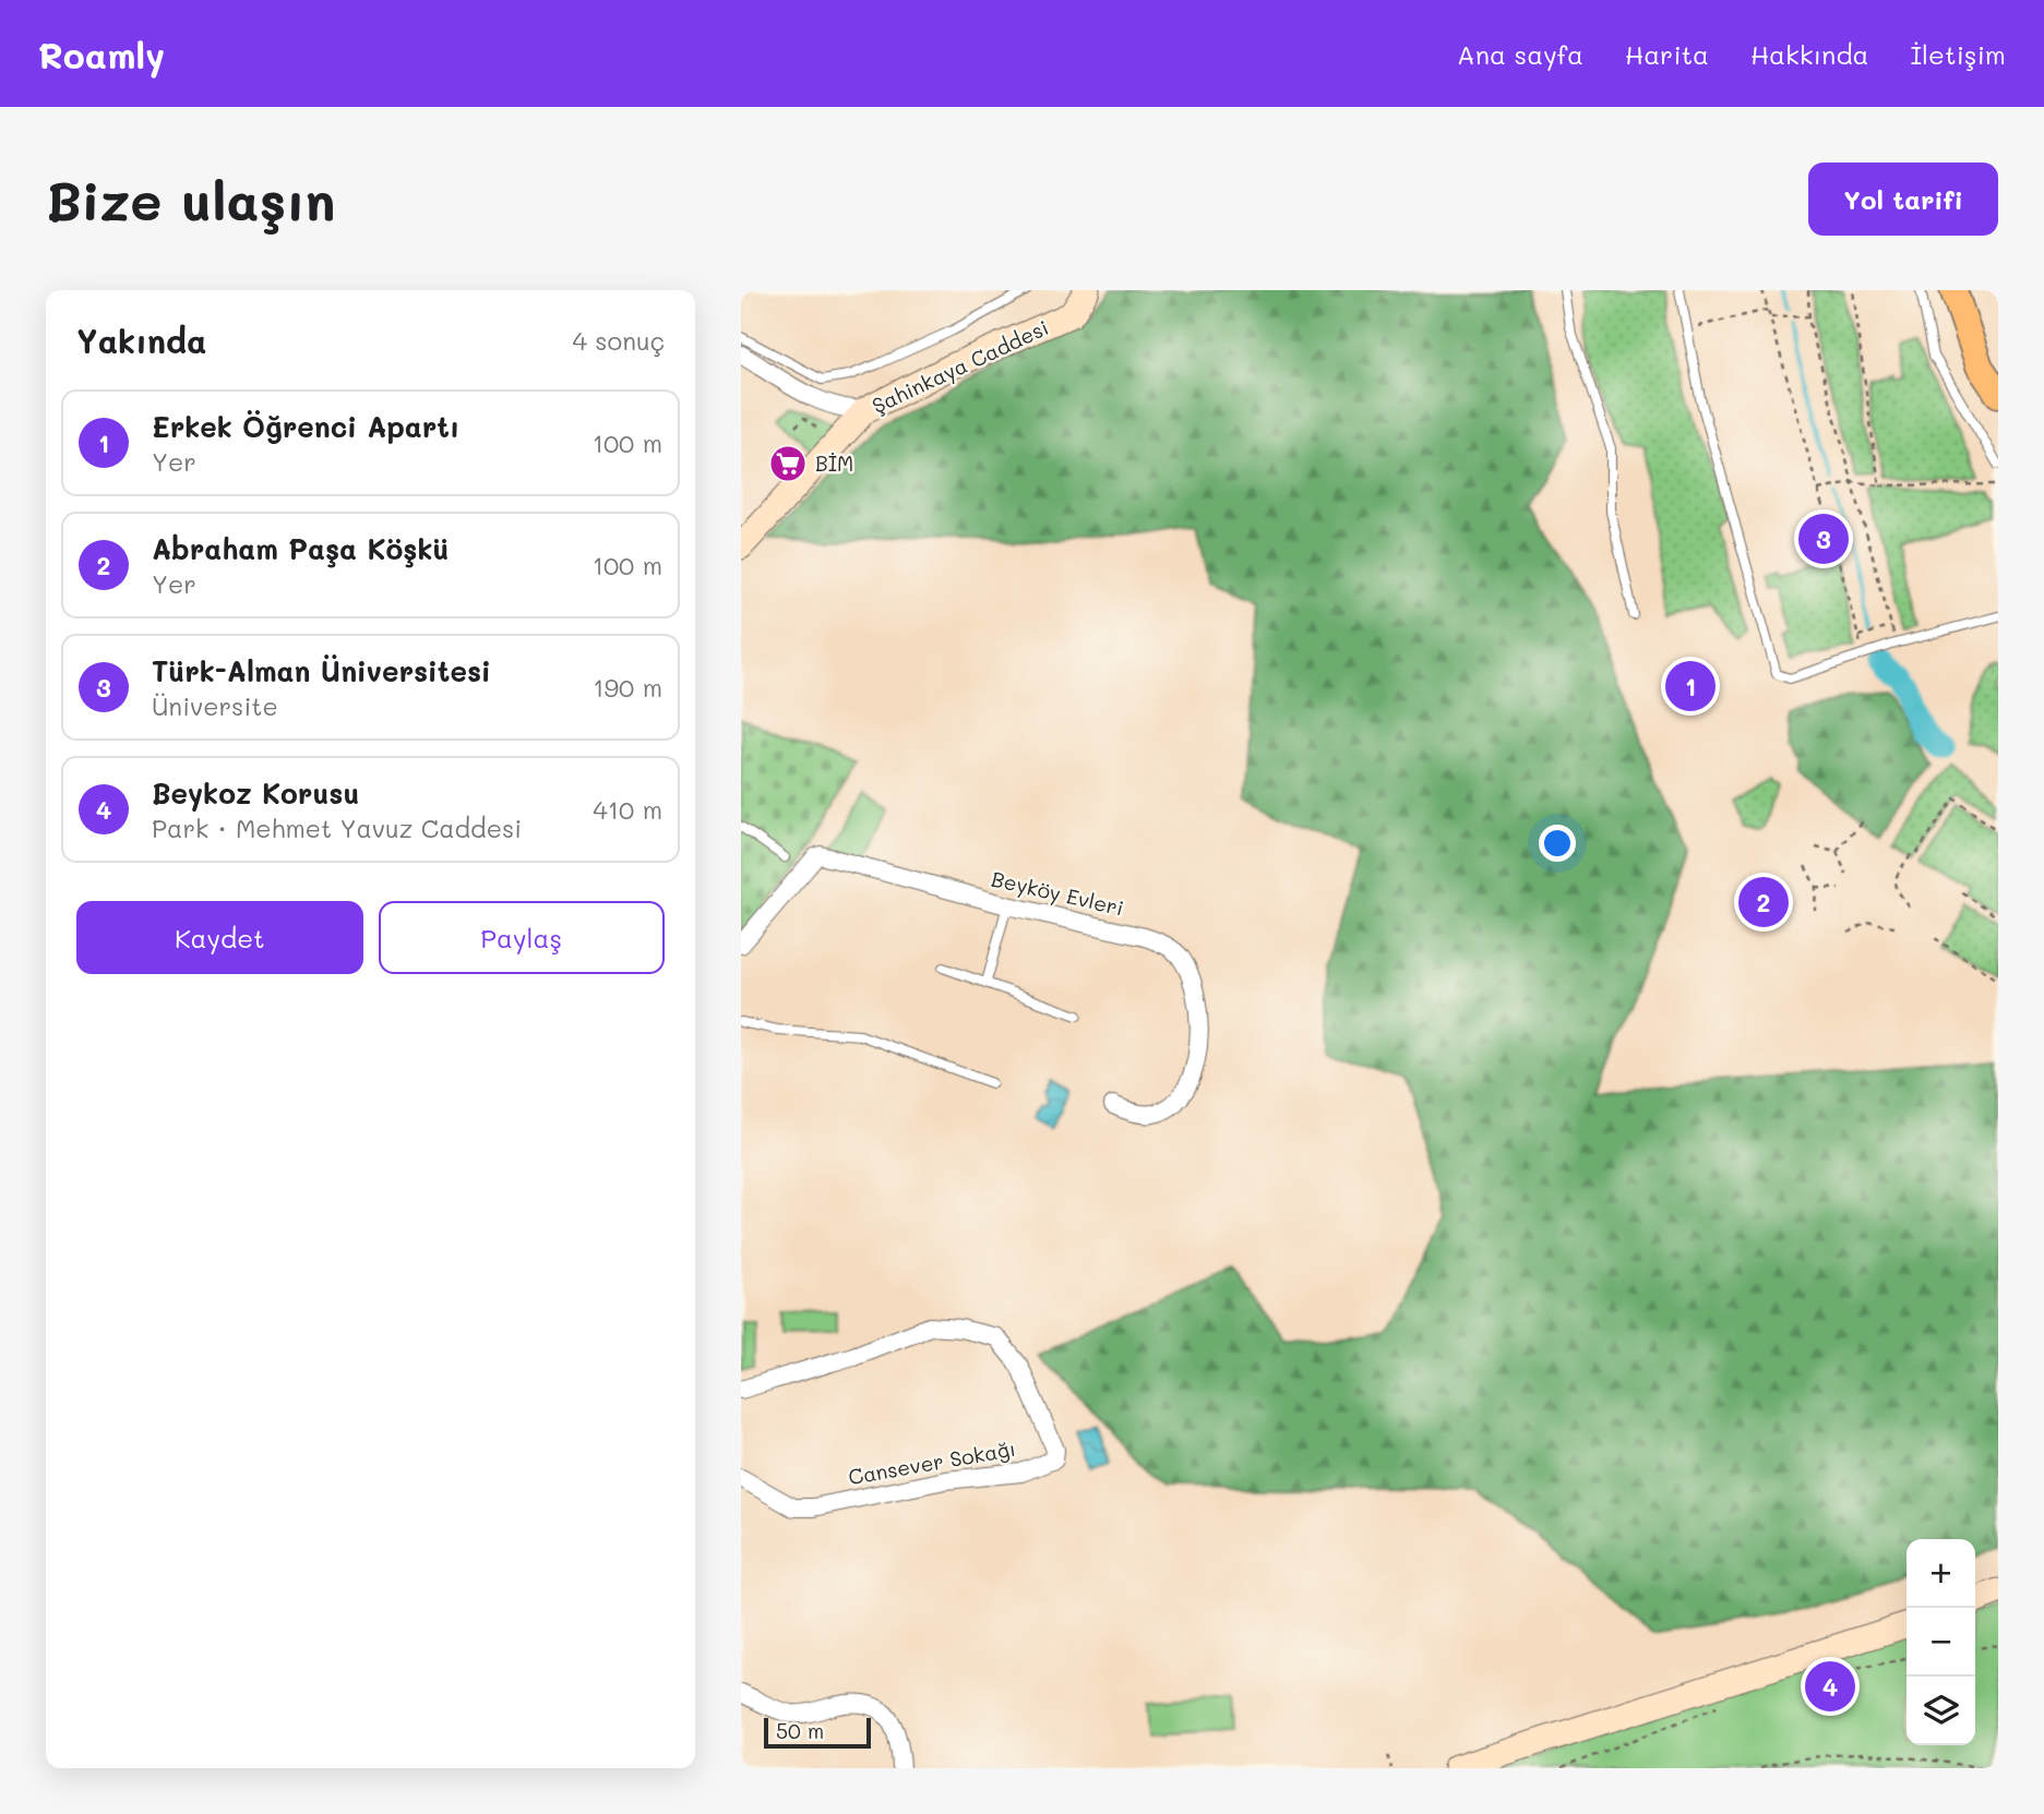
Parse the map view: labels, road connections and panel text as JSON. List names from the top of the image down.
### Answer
{
  "streets": {
    "street": ["Şahinkaya Caddesi", "Beyköy Evleri", "Cansever Sokağı"]
  },
  "places": {
    "supermarket": ["BİM"]
  },
  "scale_bar": "50 m",
  "page": {
    "header": "Roamly",
    "nav": [
      "Ana sayfa",
      "Harita",
      "Hakkında",
      "İletişim"
    ],
    "buttons": [
      "Yol tarifi",
      ["Kaydet", "Paylaş"]
    ],
    "title": "Bize ulaşın",
    "heading": ["Yakında", "4 sonuç"],
    "list": [
      {
        "mark": "1",
        "name": "Erkek Öğrenci Apartı",
        "note": "Yer",
        "value": "100 m"
      },
      {
        "mark": "2",
        "name": "Abraham Paşa Köşkü",
        "note": "Yer",
        "value": "100 m"
      },
      {
        "mark": "3",
        "name": "Türk-Alman Üniversitesi",
        "note": "Üniversite",
        "value": "190 m"
      },
      {
        "mark": "4",
        "name": "Beykoz Korusu",
        "note": "Park · Mehmet Yavuz Caddesi",
        "value": "410 m"
      }
    ],
    "pins": [
      "3",
      "1",
      "2",
      "4"
    ],
    "map_buttons": ["+", "−"],
    "scale": "50 m"
  }
}
